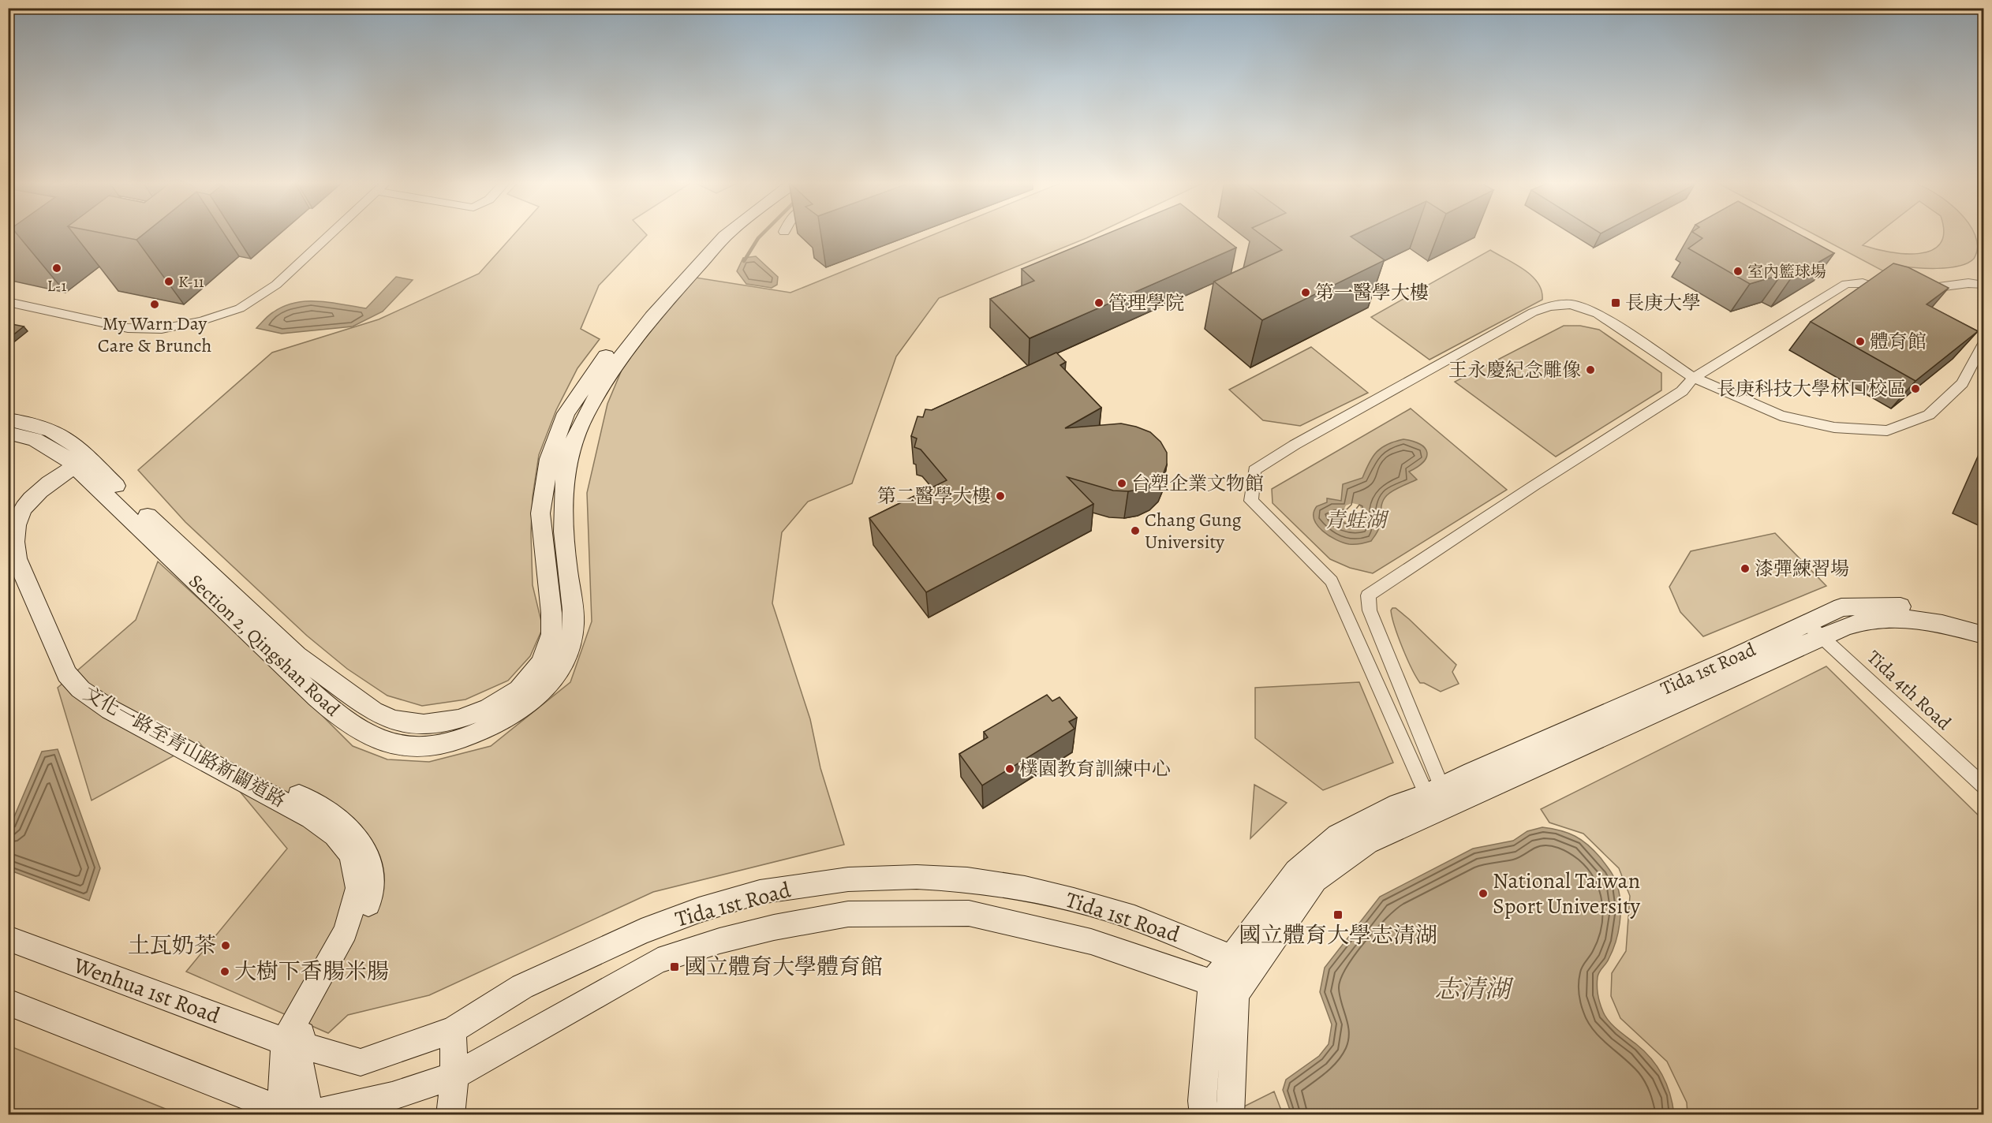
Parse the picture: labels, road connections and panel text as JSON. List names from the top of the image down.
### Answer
{
  "streets": {
    "street": [
      "Section 2, Qingshan Road",
      "Tida 1st Road",
      "Tida 4th Road",
      "文化一路至青山路新闢道路",
      "Wenhua 1st Road"
    ]
  },
  "crossings": [
    ["Section 2, Qingshan Road", "文化一路至青山路新闢道路"],
    ["Tida 1st Road", "Tida 4th Road"],
    ["Tida 1st Road", "文化一路至青山路新闢道路"],
    ["Tida 1st Road", "Wenhua 1st Road"],
    ["文化一路至青山路新闢道路", "Wenhua 1st Road"]
  ],
  "water": ["青蛙湖", "志清湖"],
  "places": {
    "other": [
      "L-1",
      "室內籃球場",
      "K-11",
      "第一醫學大樓",
      "管理學院",
      "My Warn Day Care & Brunch",
      "體育館",
      "王永慶紀念雕像",
      "長庚科技大學林口校區",
      "台塑企業文物館",
      "第二醫學大樓",
      "Chang Gung University",
      "漆彈練習場",
      "樸園教育訓練中心",
      "National Taiwan Sport University",
      "土瓦奶茶",
      "大樹下香腸米腸"
    ],
    "transit": ["長庚大學", "國立體育大學志清湖", "國立體育大學體育館"]
  }
}
